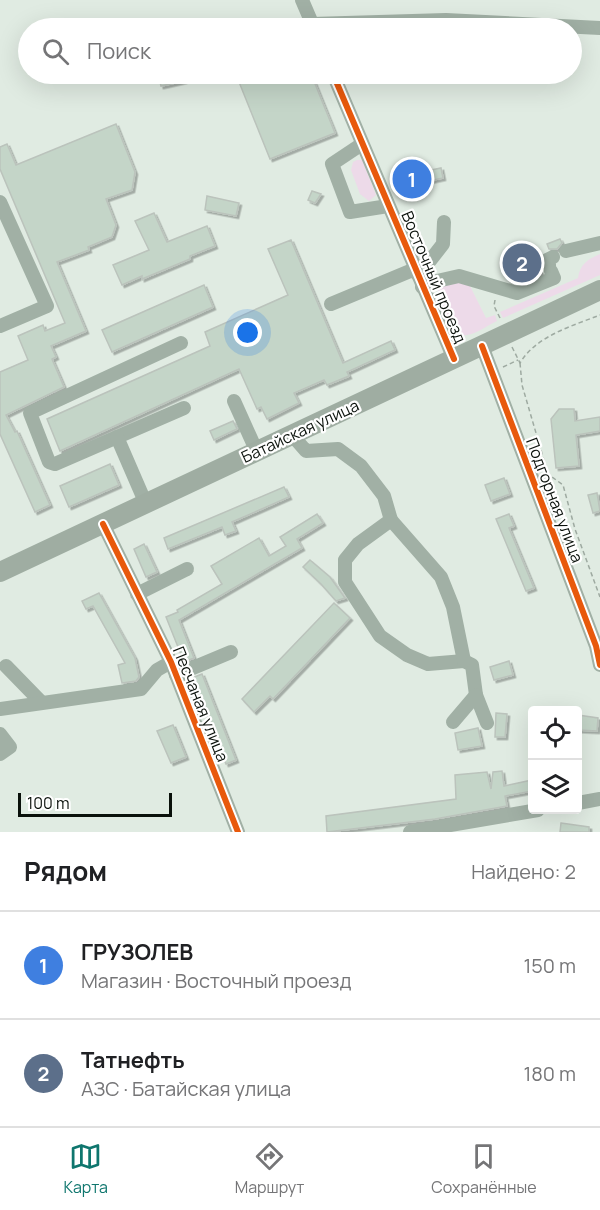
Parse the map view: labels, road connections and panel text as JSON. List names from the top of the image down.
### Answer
{
  "streets": {
    "highway": ["Батайская улица"],
    "street": ["Восточный проезд", "Подгорная улица", "Песчаная улица"]
  },
  "crossings": [
    ["Восточный проезд", "Батайская улица"],
    ["Батайская улица", "Подгорная улица"],
    ["Батайская улица", "Песчаная улица"]
  ],
  "scale_bar": "100 m",
  "page": {
    "search": "Поиск",
    "pins": ["1", "2"],
    "scale": "100 m",
    "heading": ["Рядом", "Найдено: 2"],
    "list": [
      {
        "mark": "1",
        "name": "ГРУЗОЛЕВ",
        "note": "Магазин · Восточный проезд",
        "value": "150 m"
      },
      {
        "mark": "2",
        "name": "Татнефть",
        "note": "АЗС · Батайская улица",
        "value": "180 m"
      }
    ],
    "nav": ["Карта", "Маршрут", "Сохранённые"]
  }
}
